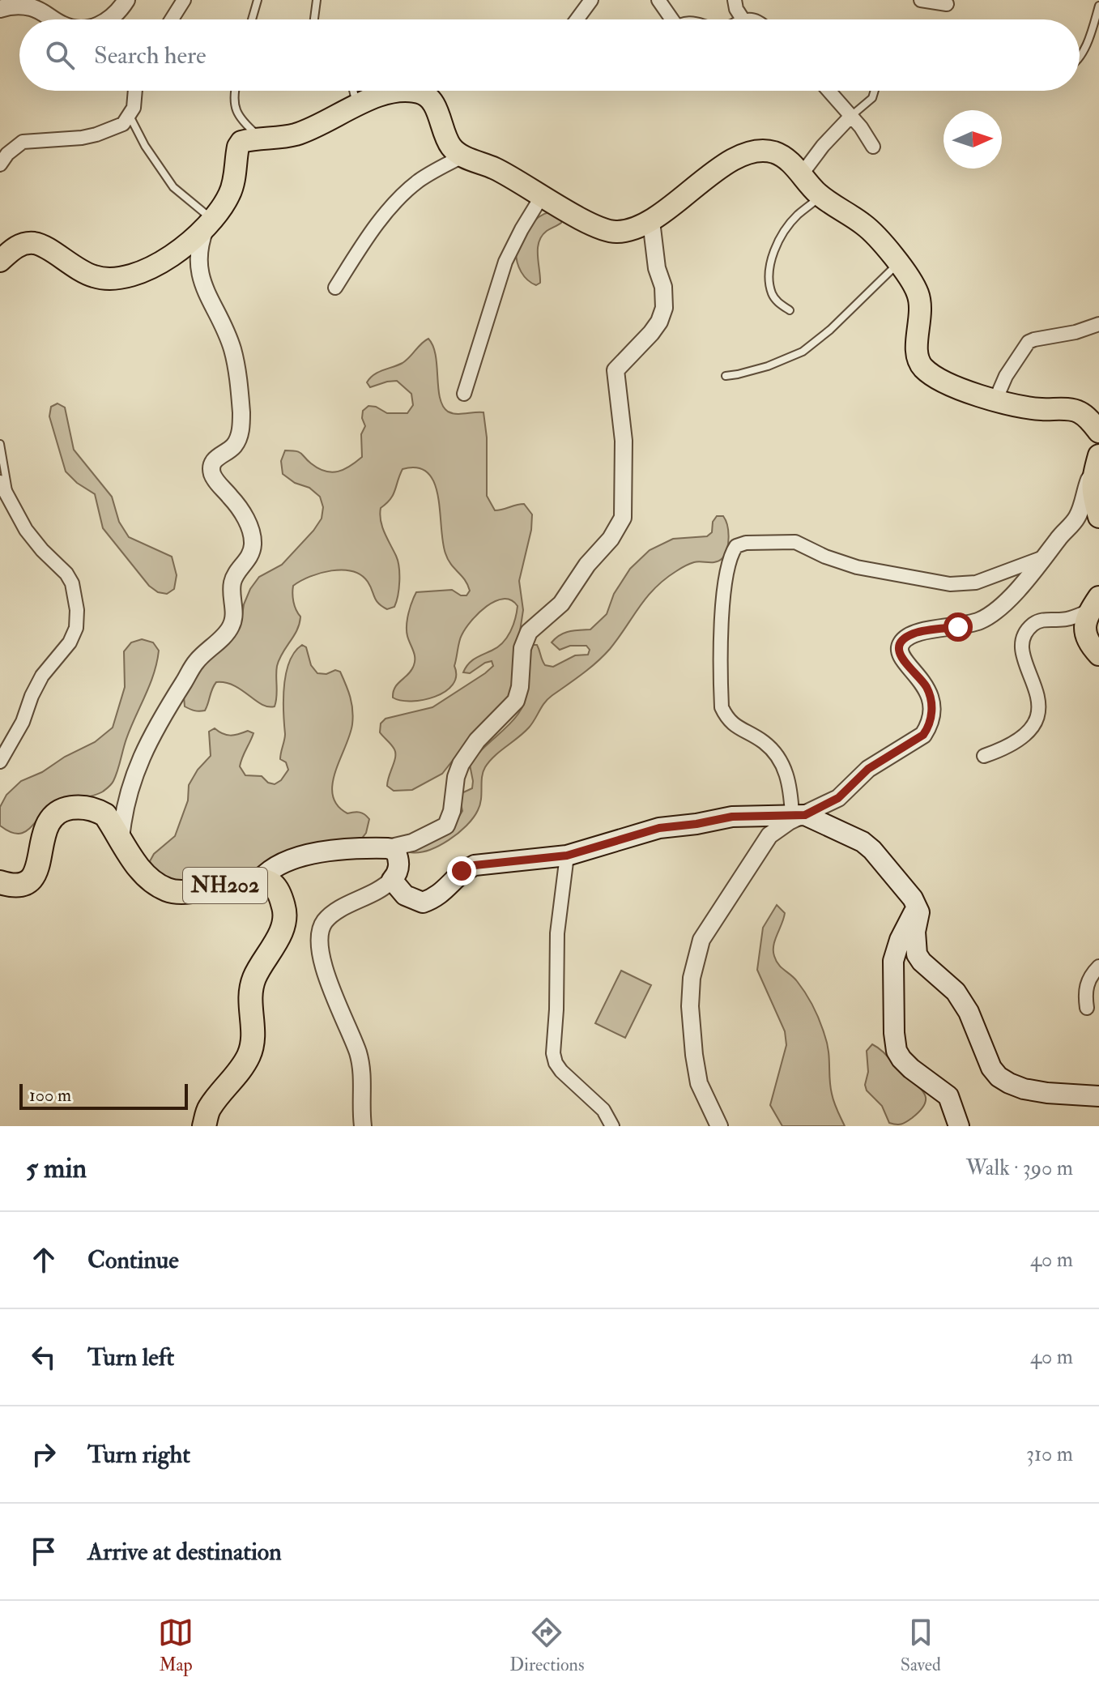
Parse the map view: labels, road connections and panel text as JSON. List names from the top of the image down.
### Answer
{
  "streets": {
    "highway": ["NH202"]
  },
  "scale_bar": "100 m",
  "north": "right",
  "page": {
    "search": "Search here",
    "scale": "100 m",
    "heading": ["5 min", "Walk · 390 m"],
    "list": [
      ["Continue", "40 m"],
      ["Turn left", "40 m"],
      ["Turn right", "310 m"],
      "Arrive at destination"
    ],
    "nav": ["Map", "Directions", "Saved"]
  }
}
